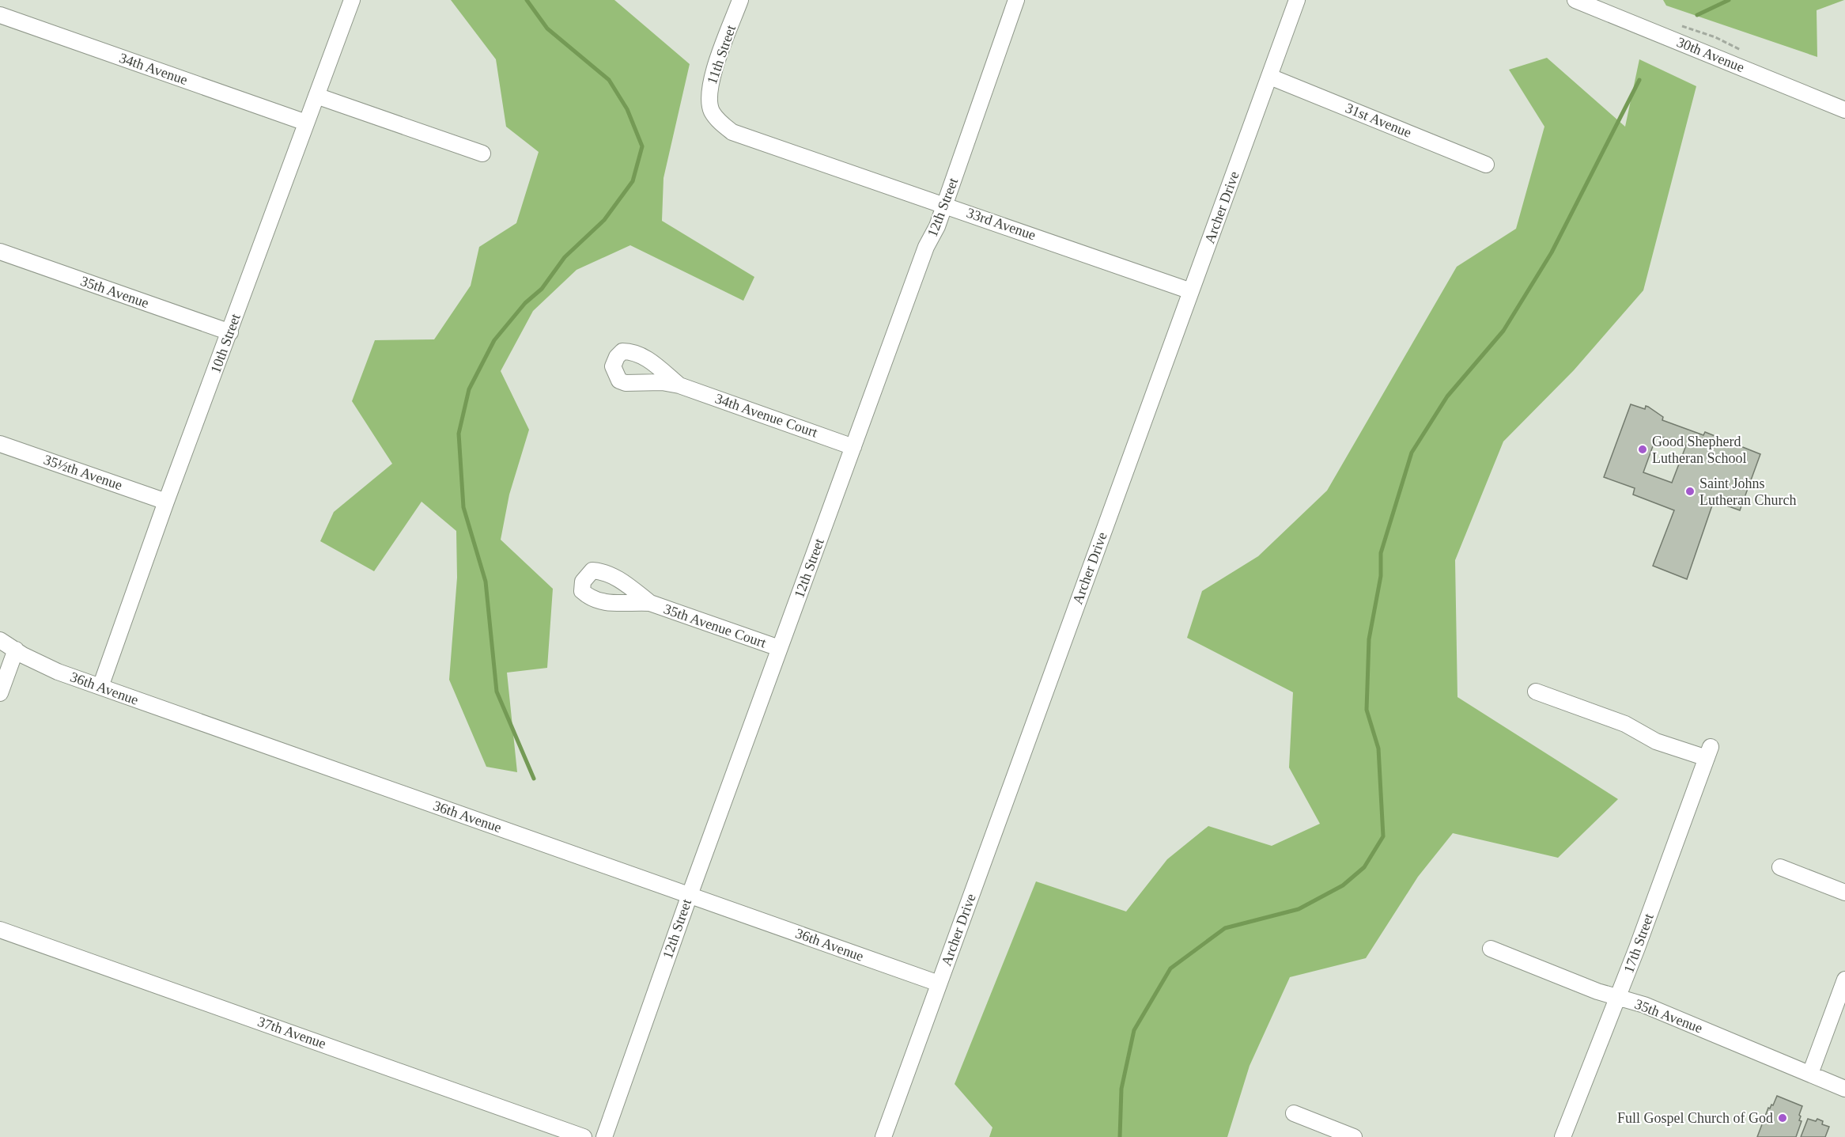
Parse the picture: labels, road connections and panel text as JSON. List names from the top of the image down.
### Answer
{
  "streets": {
    "street": [
      "11th Street",
      "30th Avenue",
      "34th Avenue",
      "31st Avenue",
      "12th Street",
      "Archer Drive",
      "33rd Avenue",
      "35th Avenue",
      "10th Street",
      "34th Avenue Court",
      "35½th Avenue",
      "35th Avenue Court",
      "36th Avenue",
      "17th Street",
      "37th Avenue"
    ]
  },
  "crossings": [
    ["11th Street", "33rd Avenue"],
    ["34th Avenue", "10th Street"],
    ["31st Avenue", "Archer Drive"],
    ["12th Street", "33rd Avenue"],
    ["12th Street", "34th Avenue Court"],
    ["12th Street", "35th Avenue Court"],
    ["12th Street", "36th Avenue"],
    ["Archer Drive", "33rd Avenue"],
    ["Archer Drive", "36th Avenue"],
    ["35th Avenue", "10th Street"],
    ["35th Avenue", "17th Street"],
    ["10th Street", "35½th Avenue"],
    ["10th Street", "36th Avenue"]
  ],
  "places": ["Good Shepherd Lutheran School", "Saint Johns Lutheran Church", "Full Gospel Church of God"]
}
